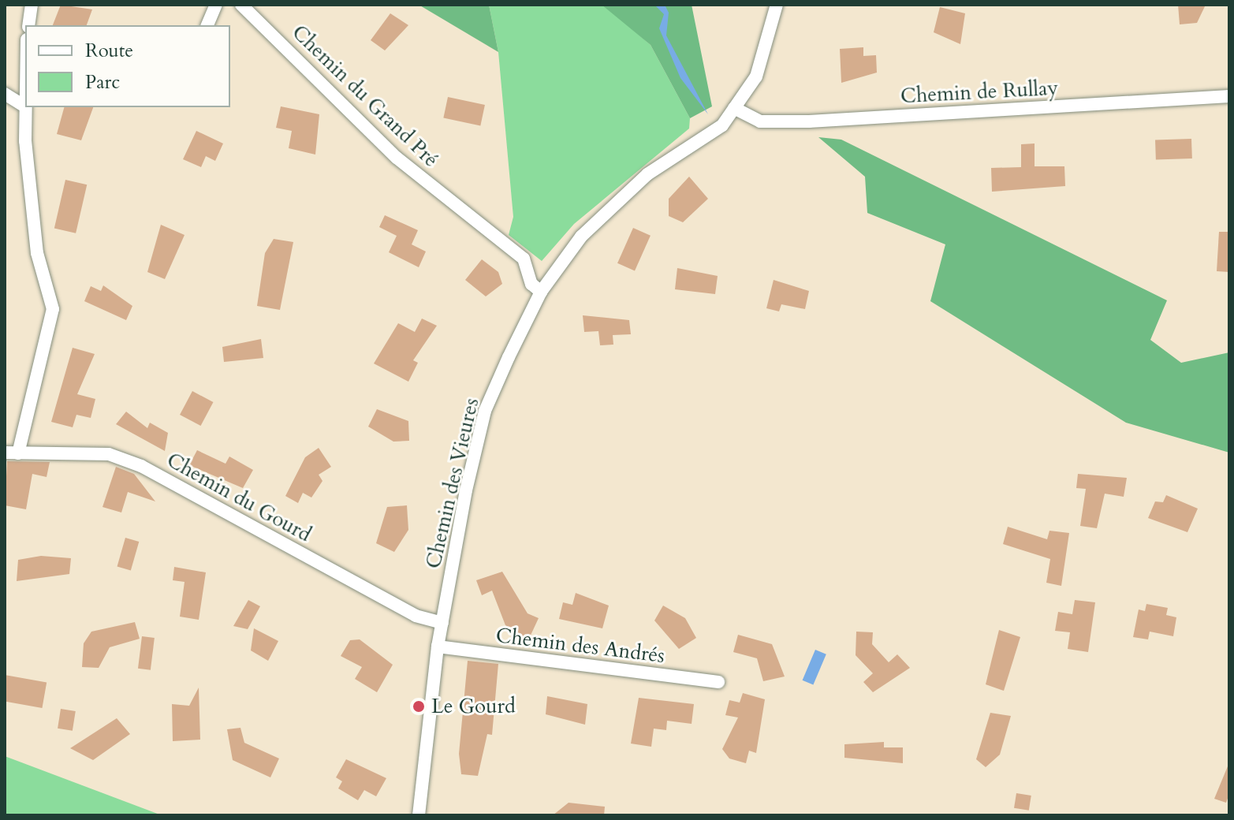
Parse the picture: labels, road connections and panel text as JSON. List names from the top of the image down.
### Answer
{
  "streets": {
    "street": [
      "Chemin de Rullay",
      "Chemin du Grand Pré",
      "Chemin des Vieures",
      "Chemin du Gourd",
      "Chemin des Andrés"
    ]
  },
  "crossings": [
    ["Chemin de Rullay", "Chemin des Vieures"],
    ["Chemin du Grand Pré", "Chemin des Vieures"],
    ["Chemin des Vieures", "Chemin du Gourd"]
  ],
  "places": ["Le Gourd"],
  "legend": ["Route", "Parc"]
}
